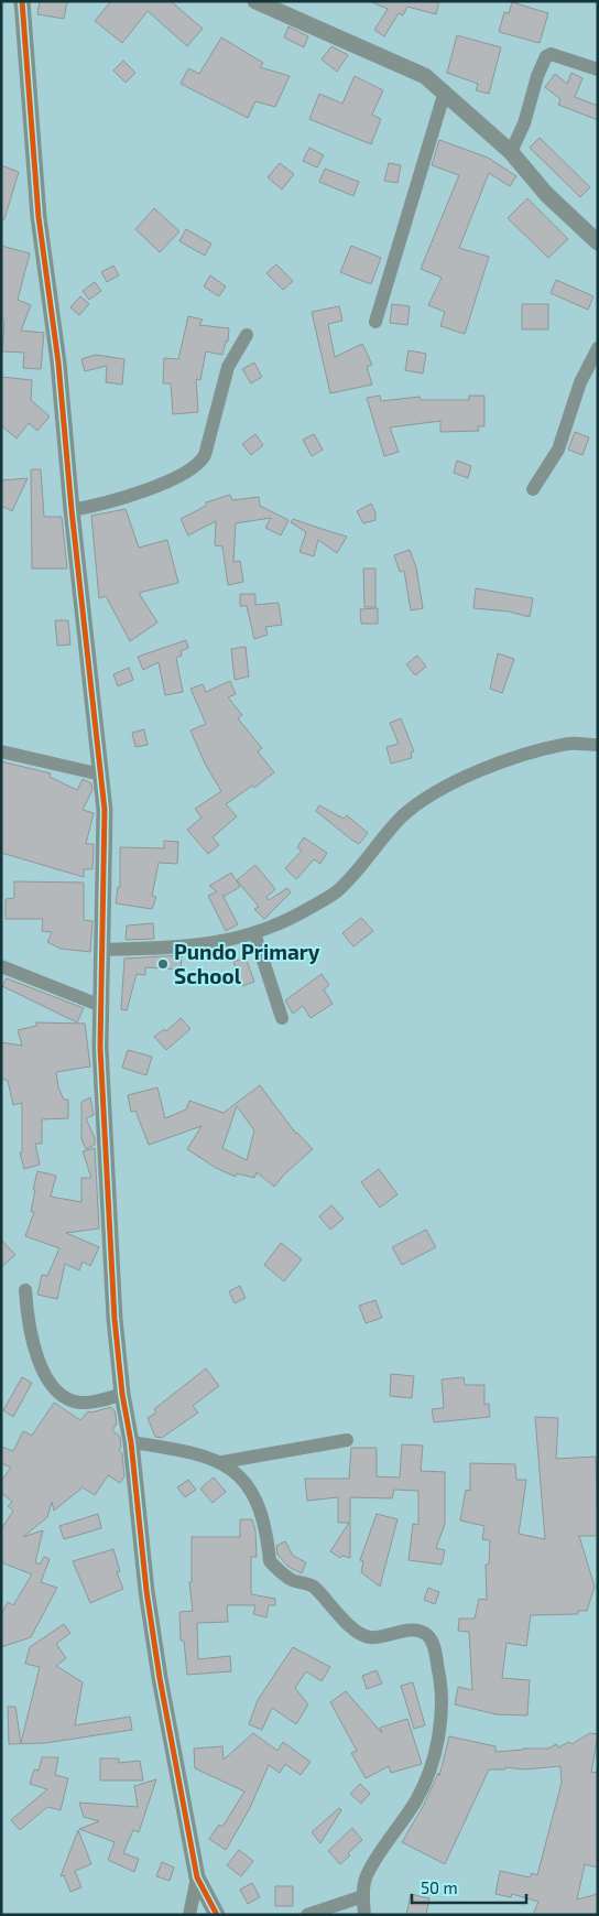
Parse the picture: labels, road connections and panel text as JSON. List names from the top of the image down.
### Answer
{
  "places": ["Pundo Primary School"],
  "scale_bar": "50 m"
}
